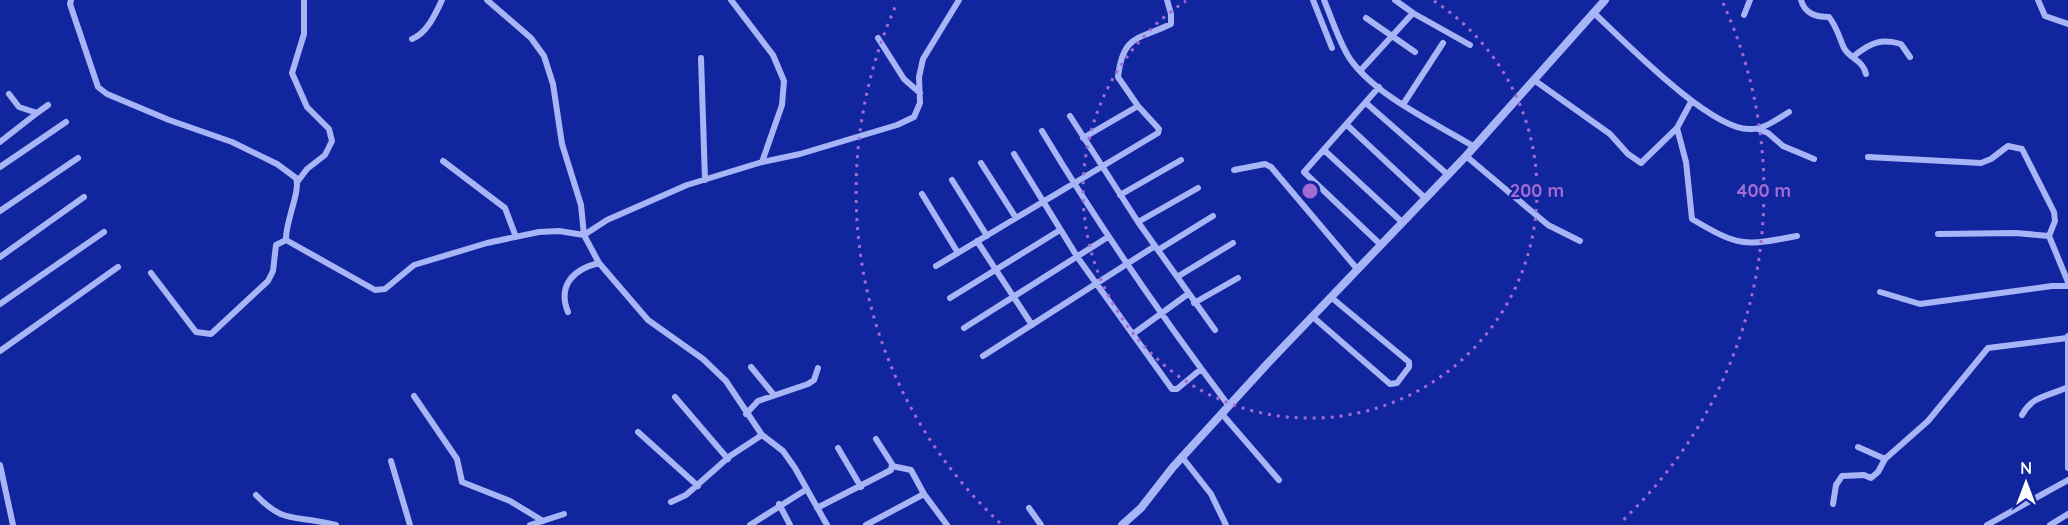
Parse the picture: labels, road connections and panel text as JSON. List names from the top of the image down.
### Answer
{
  "north": "top",
  "rings": ["200 m", "400 m"]
}
